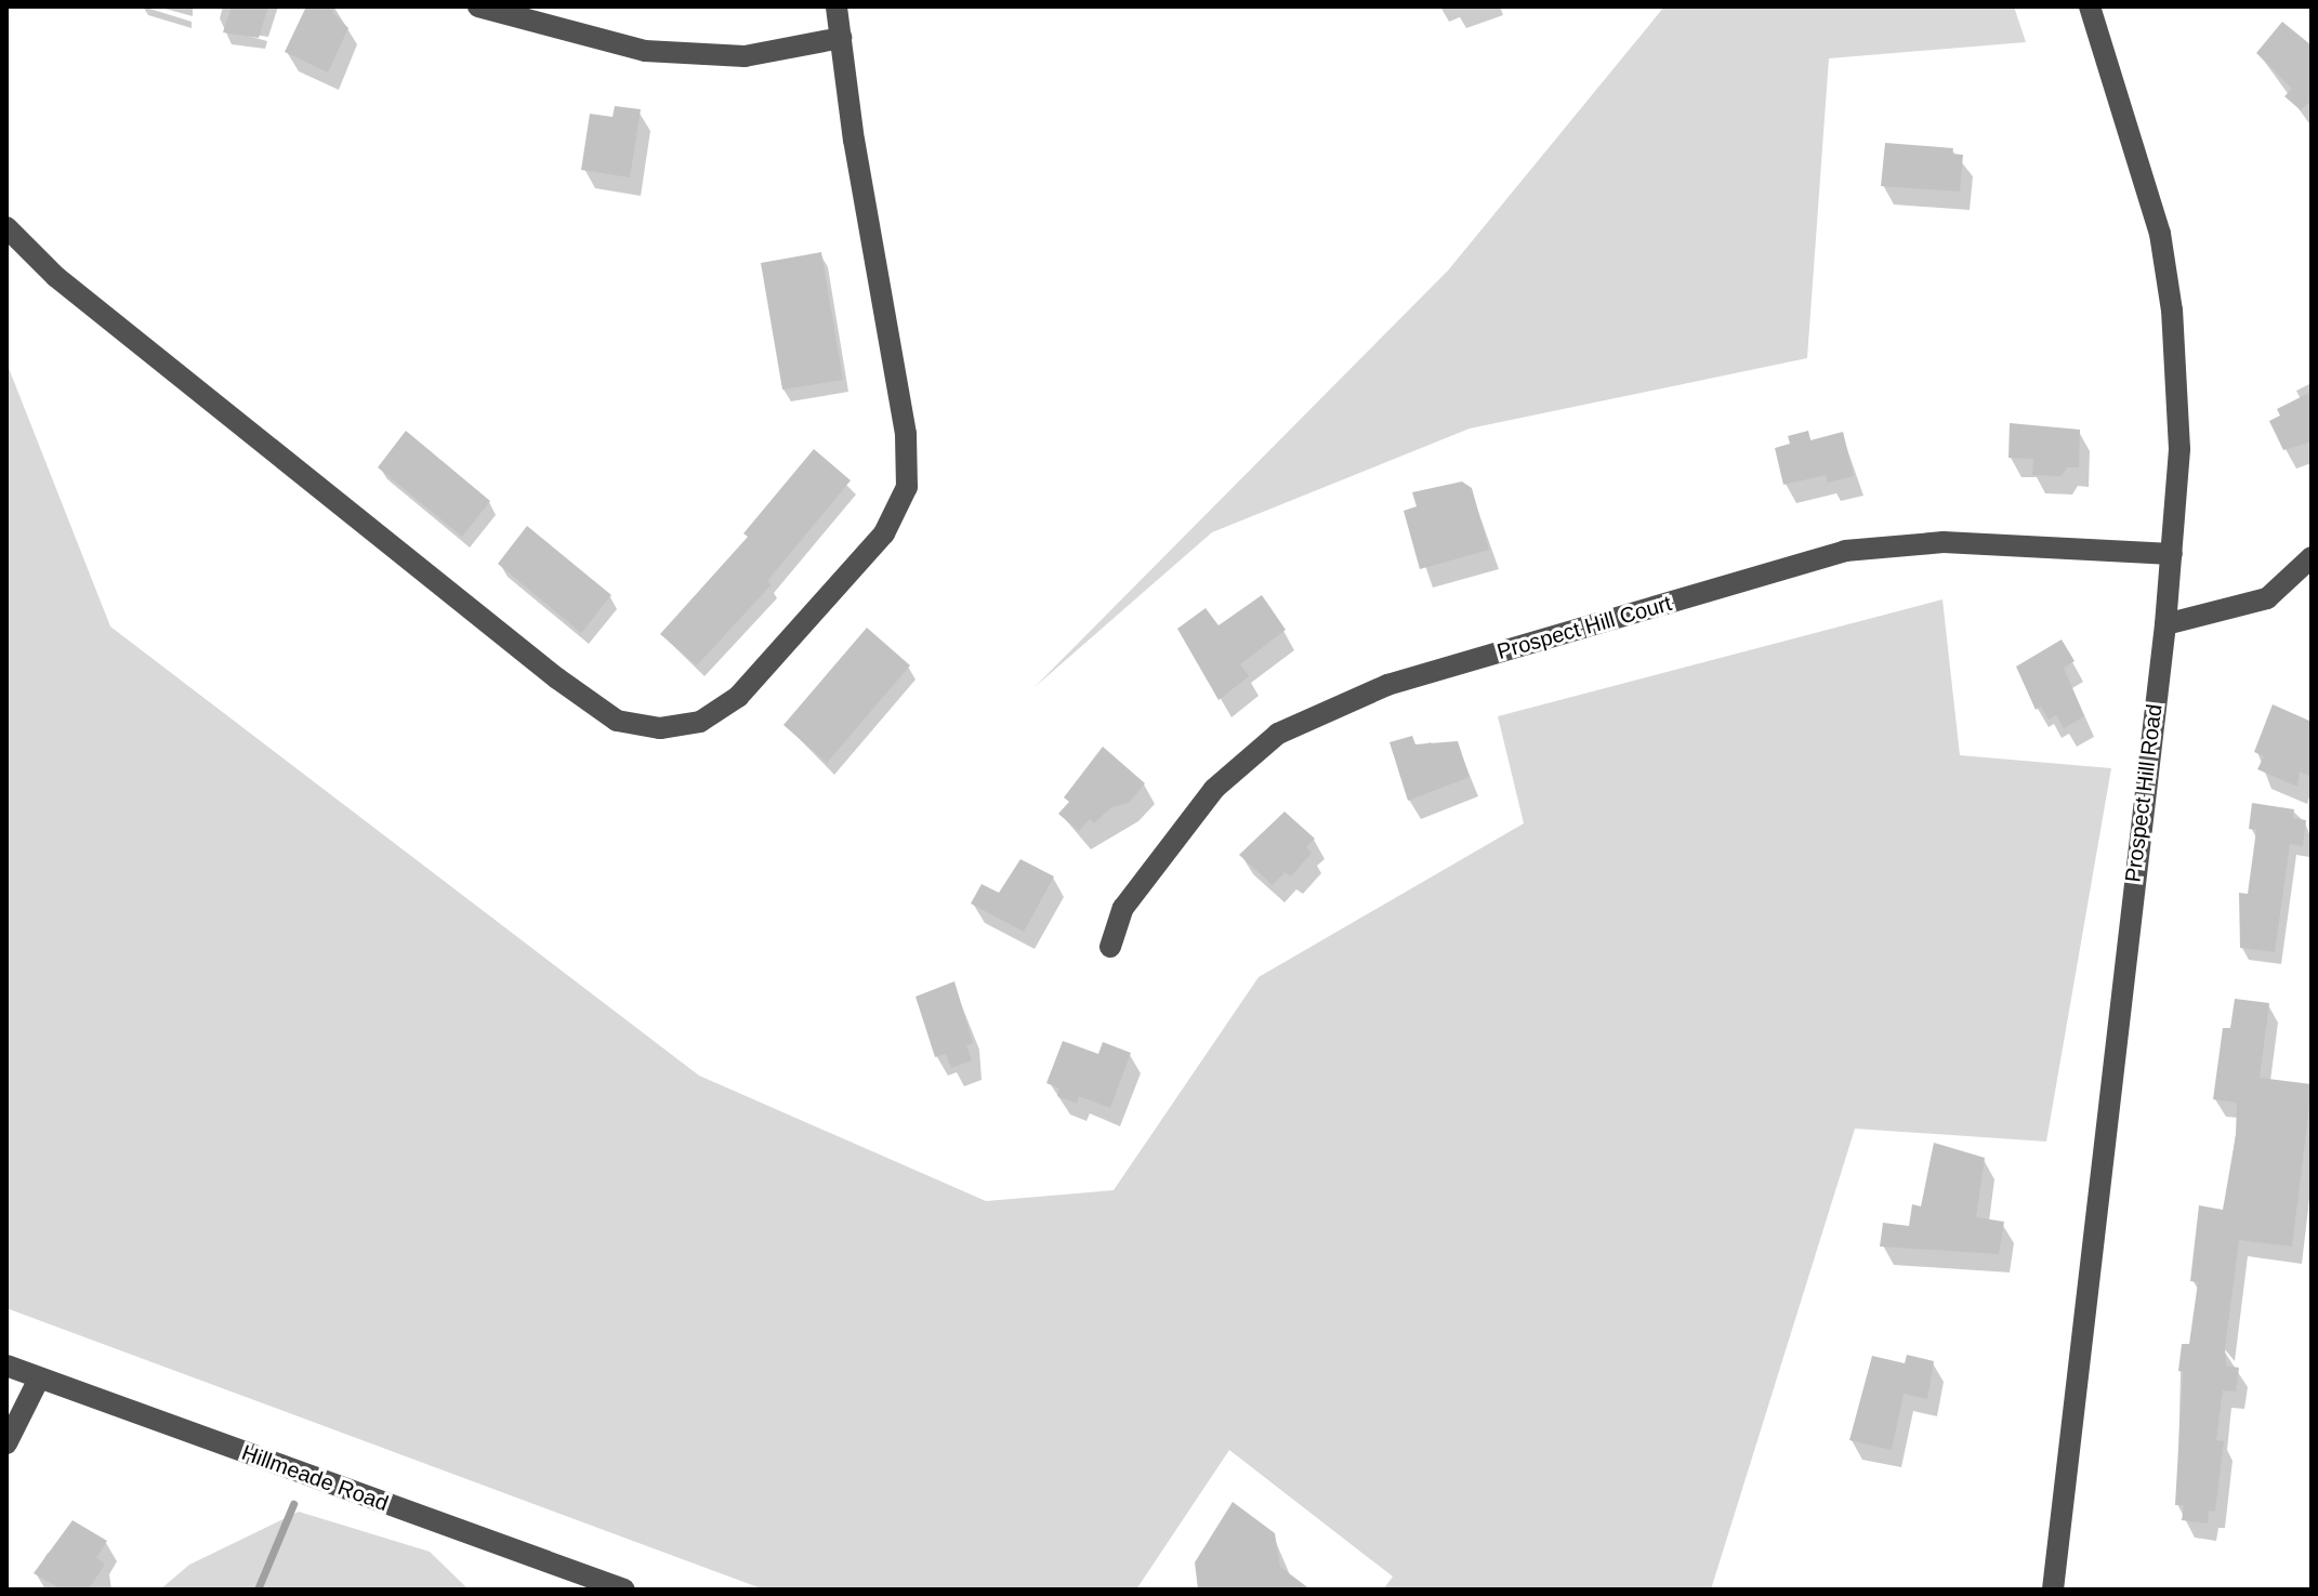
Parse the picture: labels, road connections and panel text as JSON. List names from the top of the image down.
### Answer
{
  "streets": {
    "street": ["Prospect Hill Court", "Prospect Hill Road", "Hillmeade Road"]
  },
  "crossings": [
    ["Prospect Hill Court", "Prospect Hill Road"]
  ]
}
